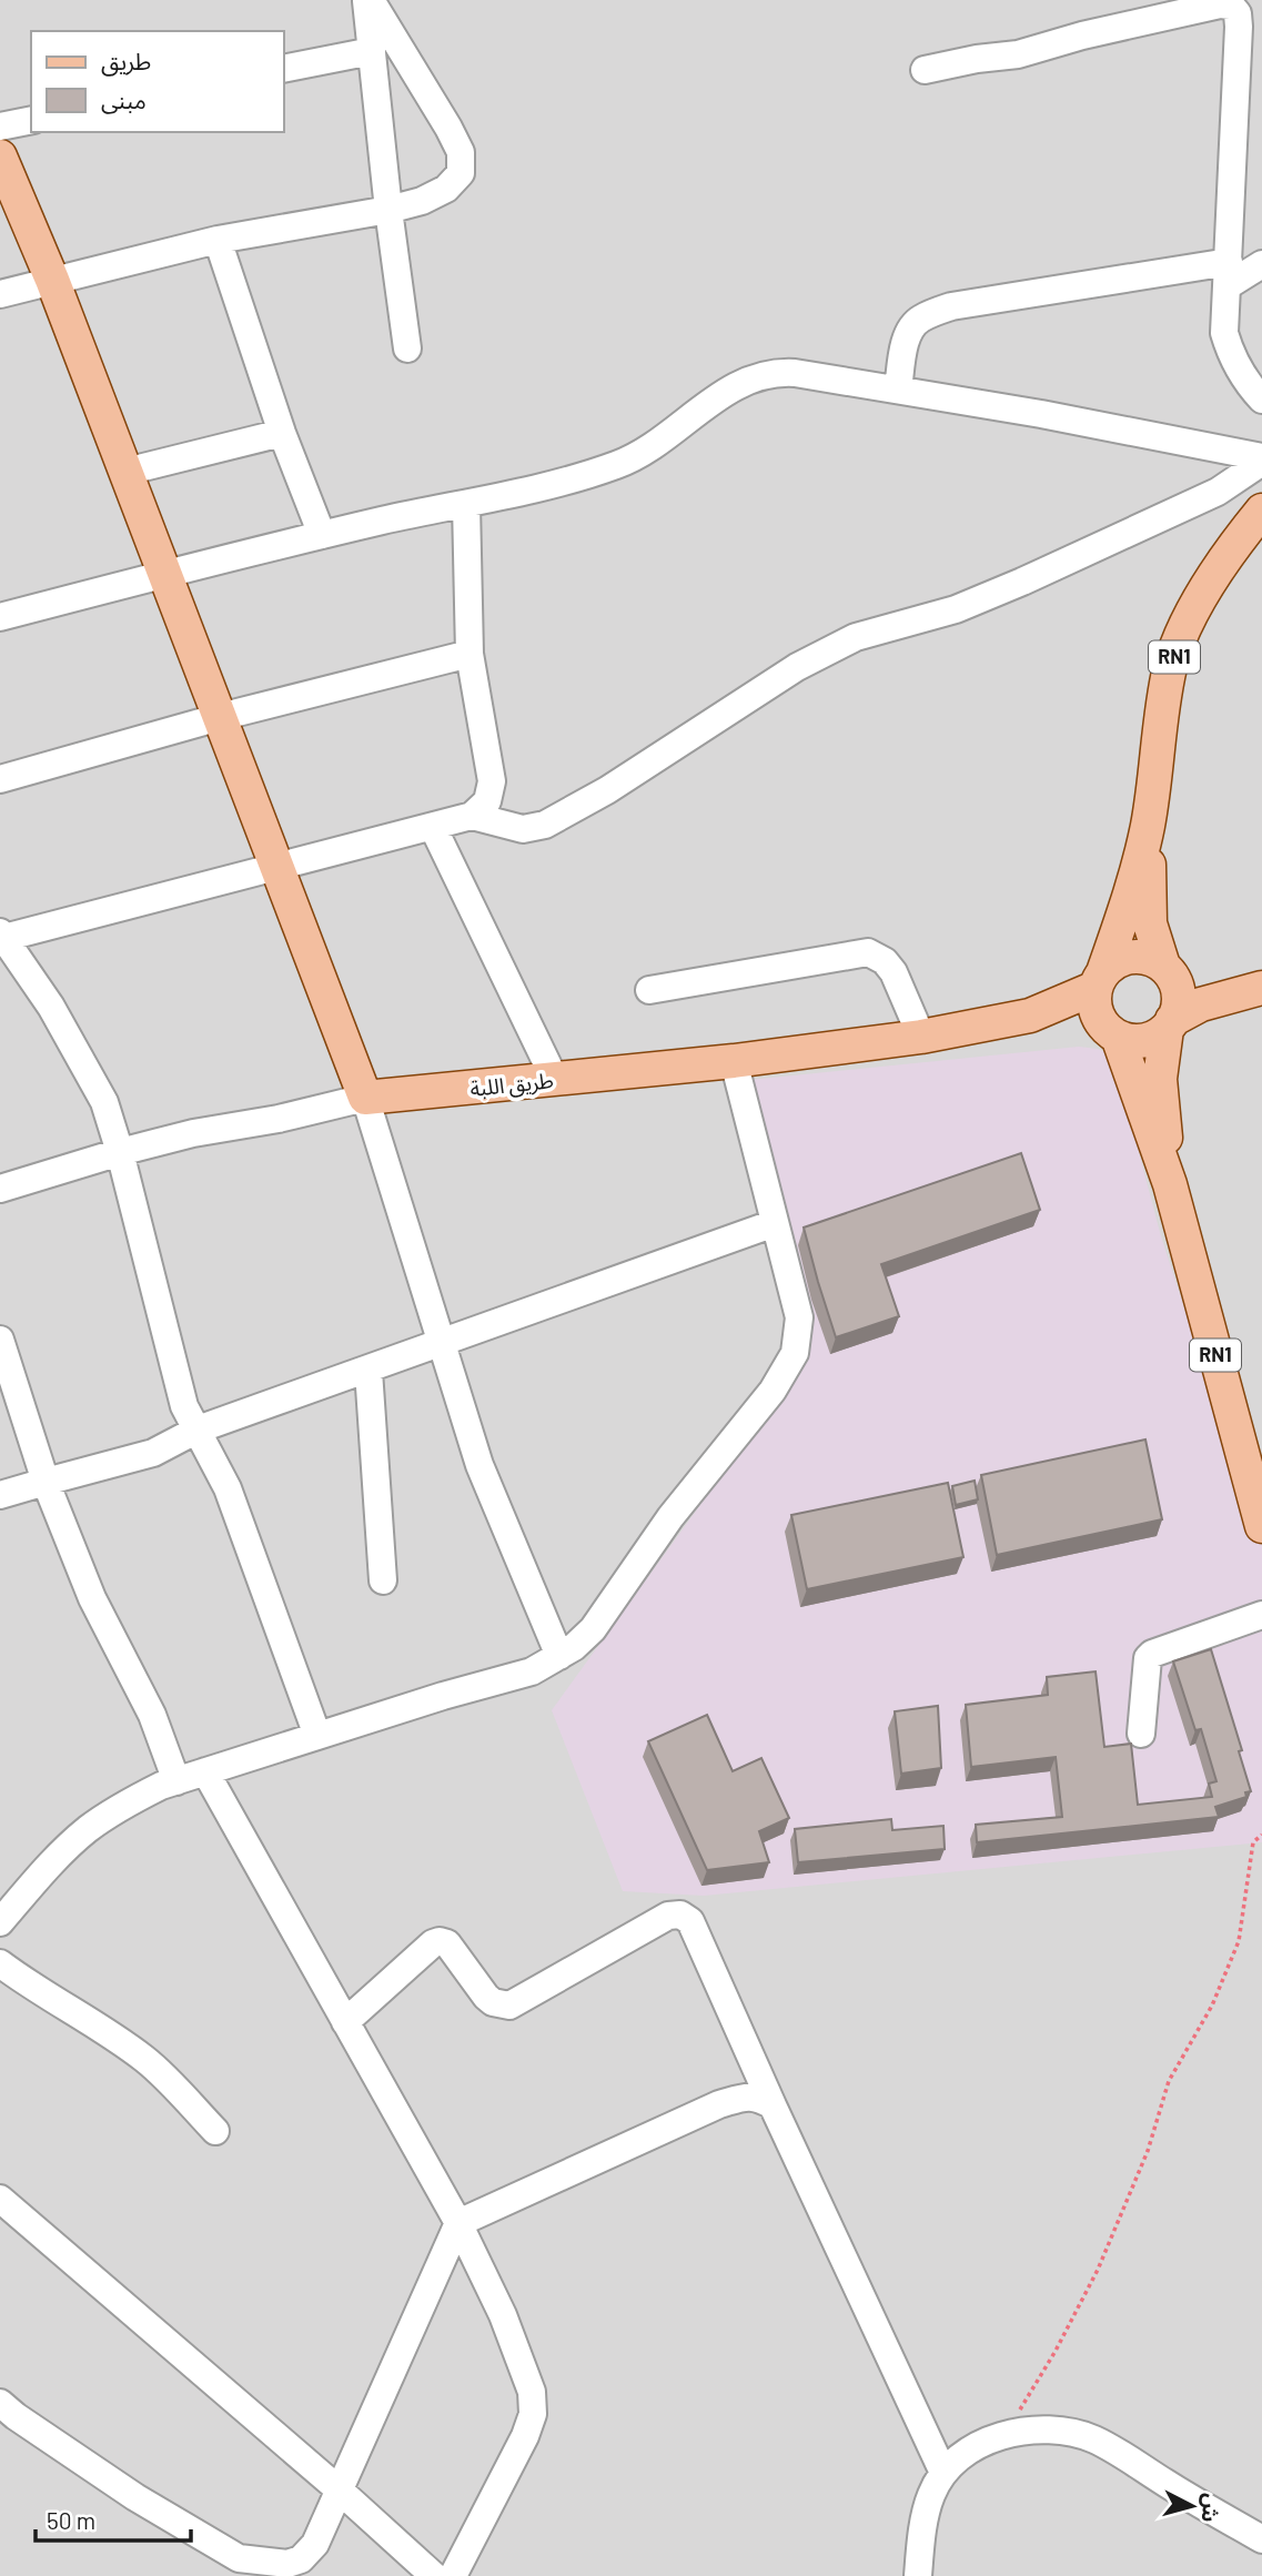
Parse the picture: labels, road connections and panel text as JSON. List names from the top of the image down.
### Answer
{
  "streets": {
    "main road": ["RN1", "طريق اللبة"]
  },
  "crossings": [
    ["RN1", "طريق اللبة"]
  ],
  "legend": ["طريق", "مبنى"],
  "scale_bar": "50 m",
  "north": "right"
}
